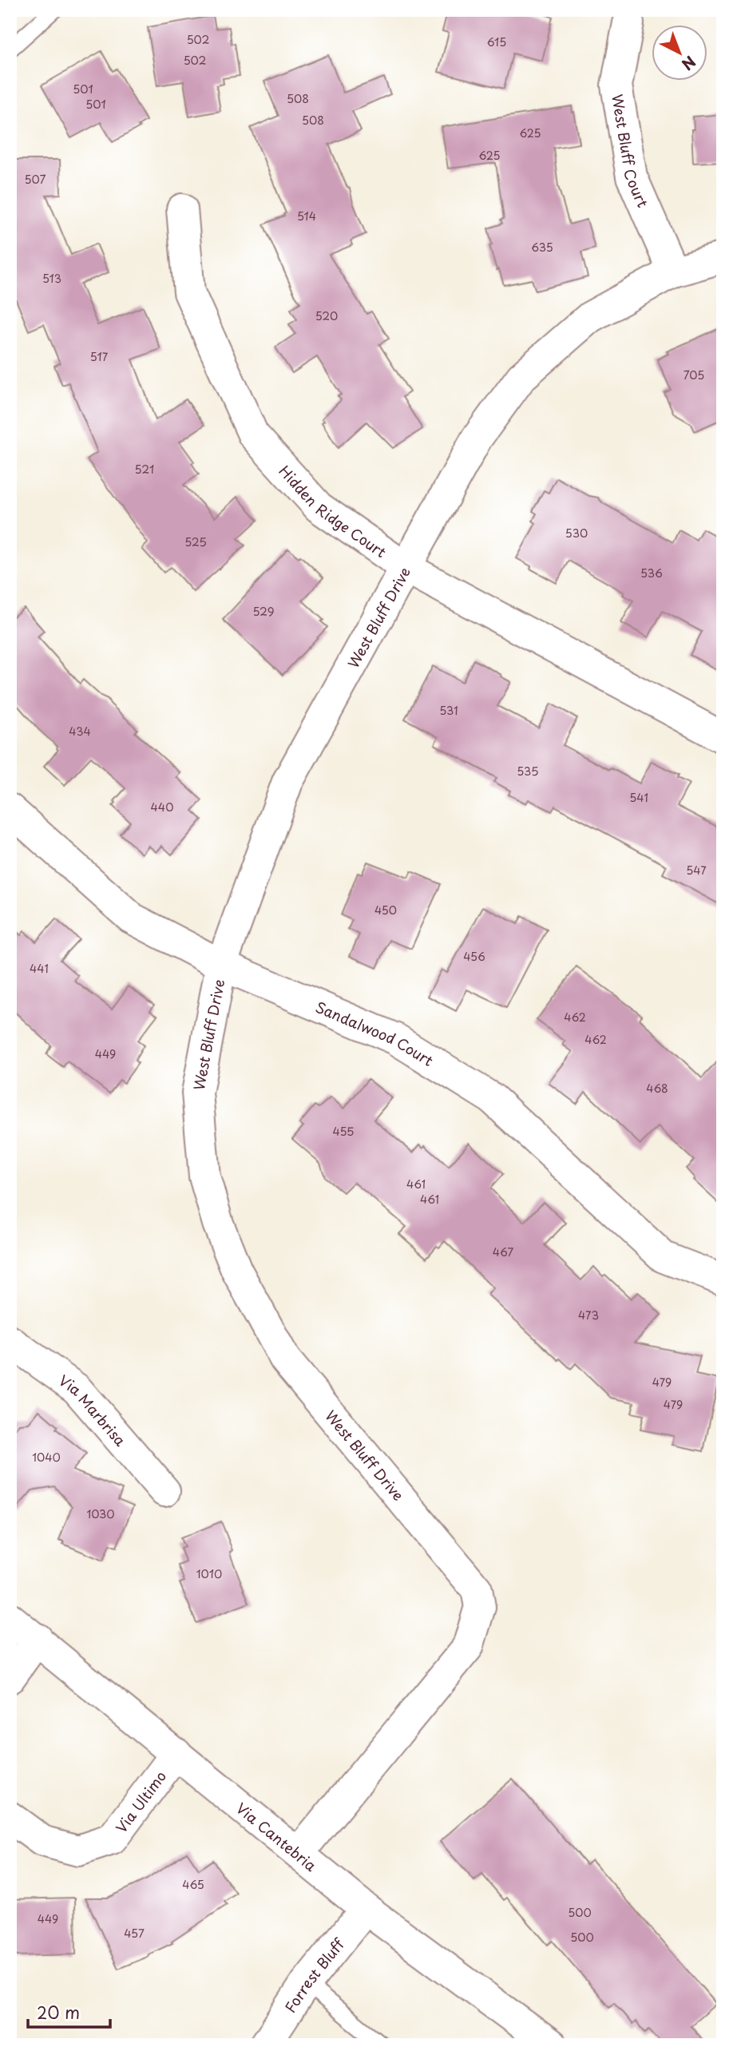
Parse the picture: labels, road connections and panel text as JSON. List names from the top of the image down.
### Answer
{
  "streets": {
    "street": [
      "West Bluff Court",
      "Hidden Ridge Court",
      "West Bluff Drive",
      "Sandalwood Court",
      "Via Marbrisa",
      "Via Ultimo",
      "Via Cantebria",
      "Forrest Bluff"
    ]
  },
  "crossings": [
    ["West Bluff Court", "West Bluff Drive"],
    ["Hidden Ridge Court", "West Bluff Drive"],
    ["West Bluff Drive", "Sandalwood Court"],
    ["West Bluff Drive", "Via Cantebria"],
    ["Via Ultimo", "Via Cantebria"],
    ["Via Cantebria", "Forrest Bluff"]
  ],
  "house_numbers": [
    "502",
    "615",
    "502",
    "501",
    "508",
    "501",
    "508",
    "625",
    "625",
    "507",
    "514",
    "635",
    "513",
    "520",
    "517",
    "705",
    "521",
    "530",
    "525",
    "536",
    "529",
    "531",
    "434",
    "535",
    "541",
    "440",
    "547",
    "450",
    "456",
    "441",
    "462",
    "462",
    "449",
    "468",
    "455",
    "461",
    "461",
    "467",
    "473",
    "479",
    "479",
    "1040",
    "1030",
    "1010",
    "465",
    "500",
    "449",
    "457",
    "500"
  ],
  "scale_bar": "20 m",
  "north": "bottom right"
}
